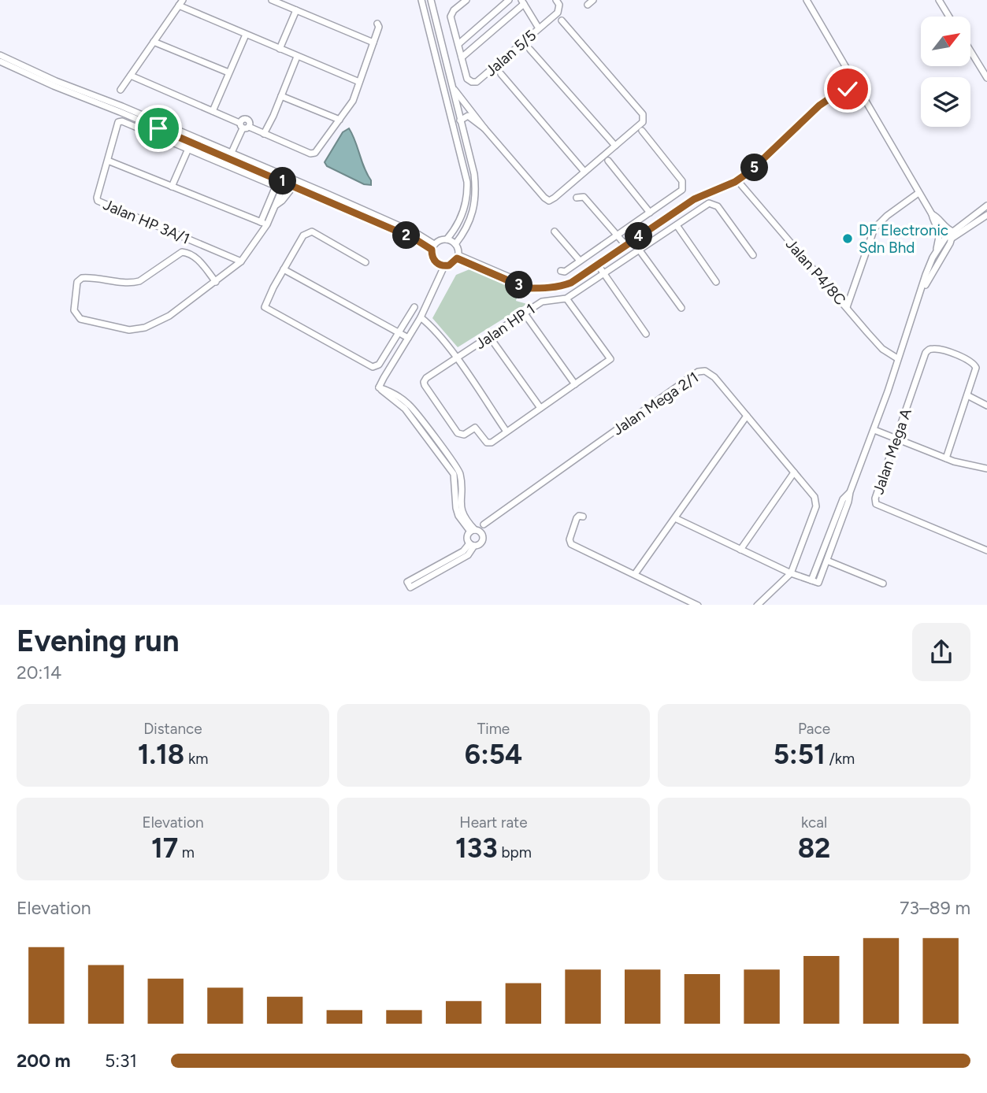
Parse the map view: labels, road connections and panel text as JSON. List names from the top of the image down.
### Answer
{
  "streets": {
    "street": [
      "Jalan 5/5",
      "Jalan HP 3A/1",
      "Jalan P4/8C",
      "Jalan HP 1",
      "Jalan Mega 2/1",
      "Jalan Mega A"
    ]
  },
  "places": ["DF Electronic Sdn Bhd"],
  "north": "top right",
  "page": {
    "pins": [
      "5",
      "1",
      "2",
      "4",
      "3"
    ],
    "heading": ["Evening run", "20:14"],
    "stats": [
      ["Distance", "1.18 km"],
      ["Time", "6:54"],
      ["Pace", "5:51 /km"],
      ["Elevation", "17 m"],
      ["Heart rate", "133 bpm"],
      ["kcal", "82"]
    ],
    "chart": ["Elevation", "73–89 m"],
    "list": [
      {
        "name": "200 m",
        "note": "5:31"
      }
    ]
  }
}
